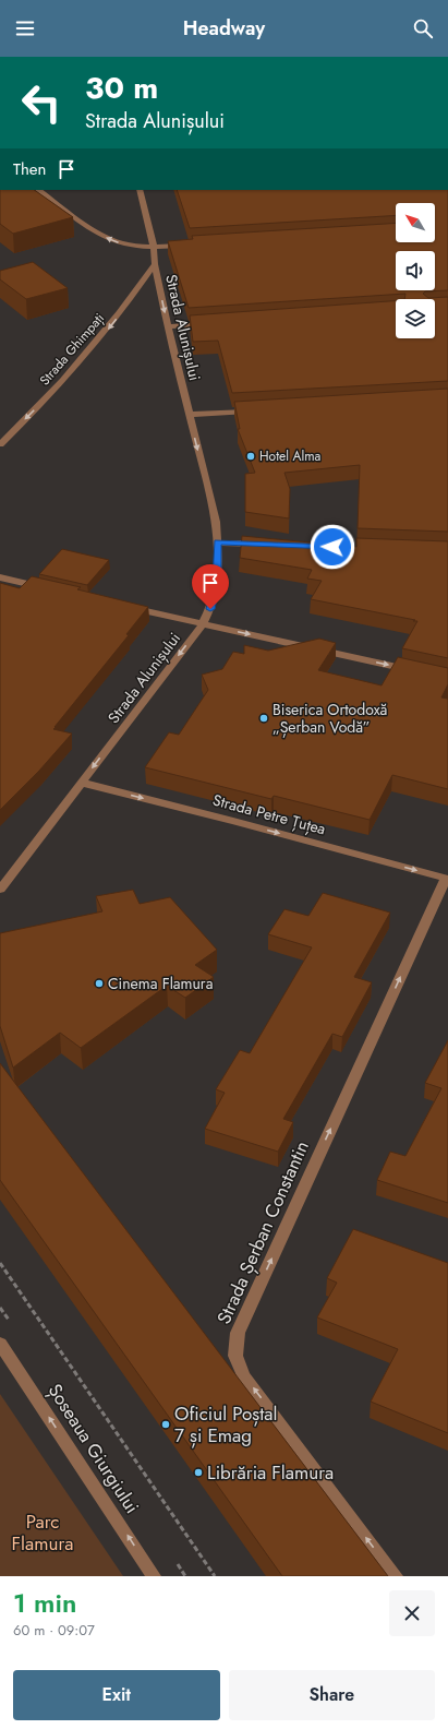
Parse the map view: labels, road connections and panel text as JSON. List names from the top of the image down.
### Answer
{
  "streets": {
    "street": [
      "Strada Alunișului",
      "Strada Ghimpați",
      "Strada Petre Țuțea",
      "Strada Șerban Constantin",
      "Șoseaua Giurgiului"
    ]
  },
  "crossings": [
    ["Strada Alunișului", "Strada Ghimpați"],
    ["Strada Alunișului", "Strada Petre Țuțea"],
    ["Strada Petre Țuțea", "Strada Șerban Constantin"]
  ],
  "one_way": [
    "Strada Alunișului",
    "Strada Ghimpați",
    "Strada Petre Țuțea",
    "Strada Șerban Constantin",
    "Șoseaua Giurgiului"
  ],
  "parks": ["Parc Flamura"],
  "places": [
    "Hotel Alma",
    "Biserica Ortodoxă „Șerban Vodă”",
    "Cinema Flamura",
    "Oficiul Poștal 7 și Emag",
    "Librăria Flamura"
  ],
  "north": "top left",
  "page": {
    "header": "Headway",
    "turn": ["30 m", "Strada Alunișului"],
    "then": "Then",
    "heading": ["1 min", "60 m · 09:07"],
    "buttons": ["Exit", "Share"]
  }
}
